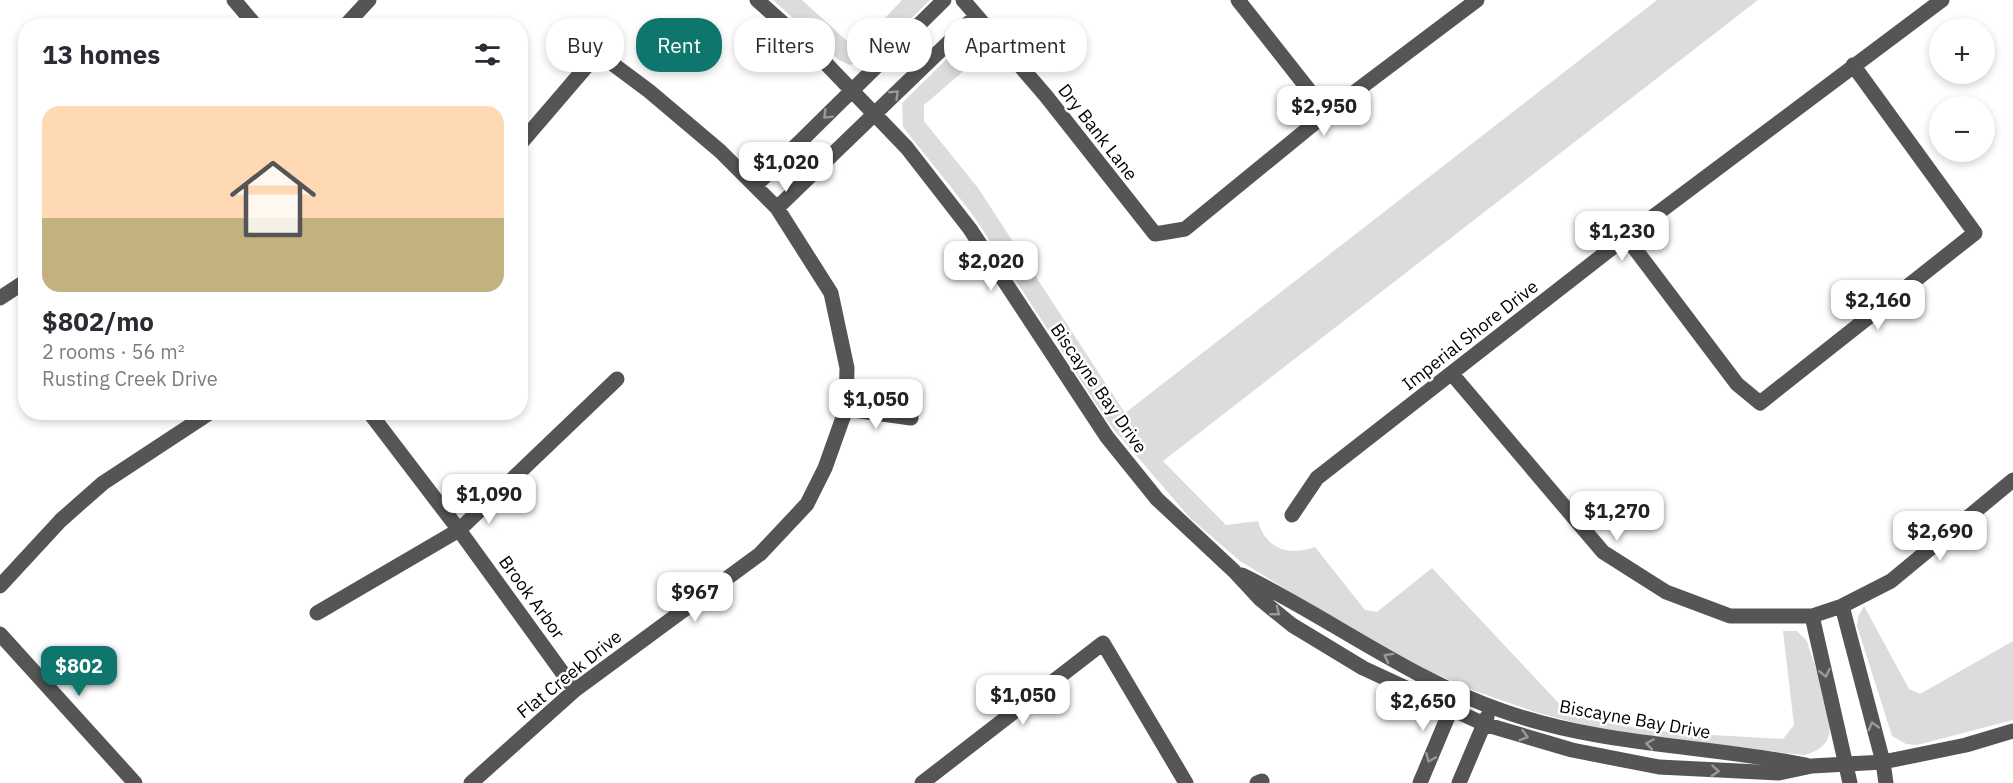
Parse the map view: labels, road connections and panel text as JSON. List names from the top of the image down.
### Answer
{
  "streets": {
    "street": [
      "Dry Bank Lane",
      "Imperial Shore Drive",
      "Biscayne Bay Drive",
      "Brook Arbor",
      "Flat Creek Drive"
    ]
  },
  "crossings": [
    ["Brook Arbor", "Flat Creek Drive"]
  ],
  "page": {
    "map_buttons": ["+", "−"],
    "chip": [
      "Buy",
      "Rent",
      "Filters",
      "New",
      "Apartment"
    ],
    "heading": "13 homes",
    "price": [
      "$2,950",
      "$1,020",
      "$1,230",
      "$2,020",
      "$2,160",
      "$1,050",
      "$1,090",
      "$1,270",
      "$2,690",
      "$967",
      "$802",
      "$1,050",
      "$2,650"
    ],
    "list": [
      {
        "name": "$802/mo",
        "note": "2 rooms · 56 m² · Rusting Creek Drive"
      }
    ]
  }
}
